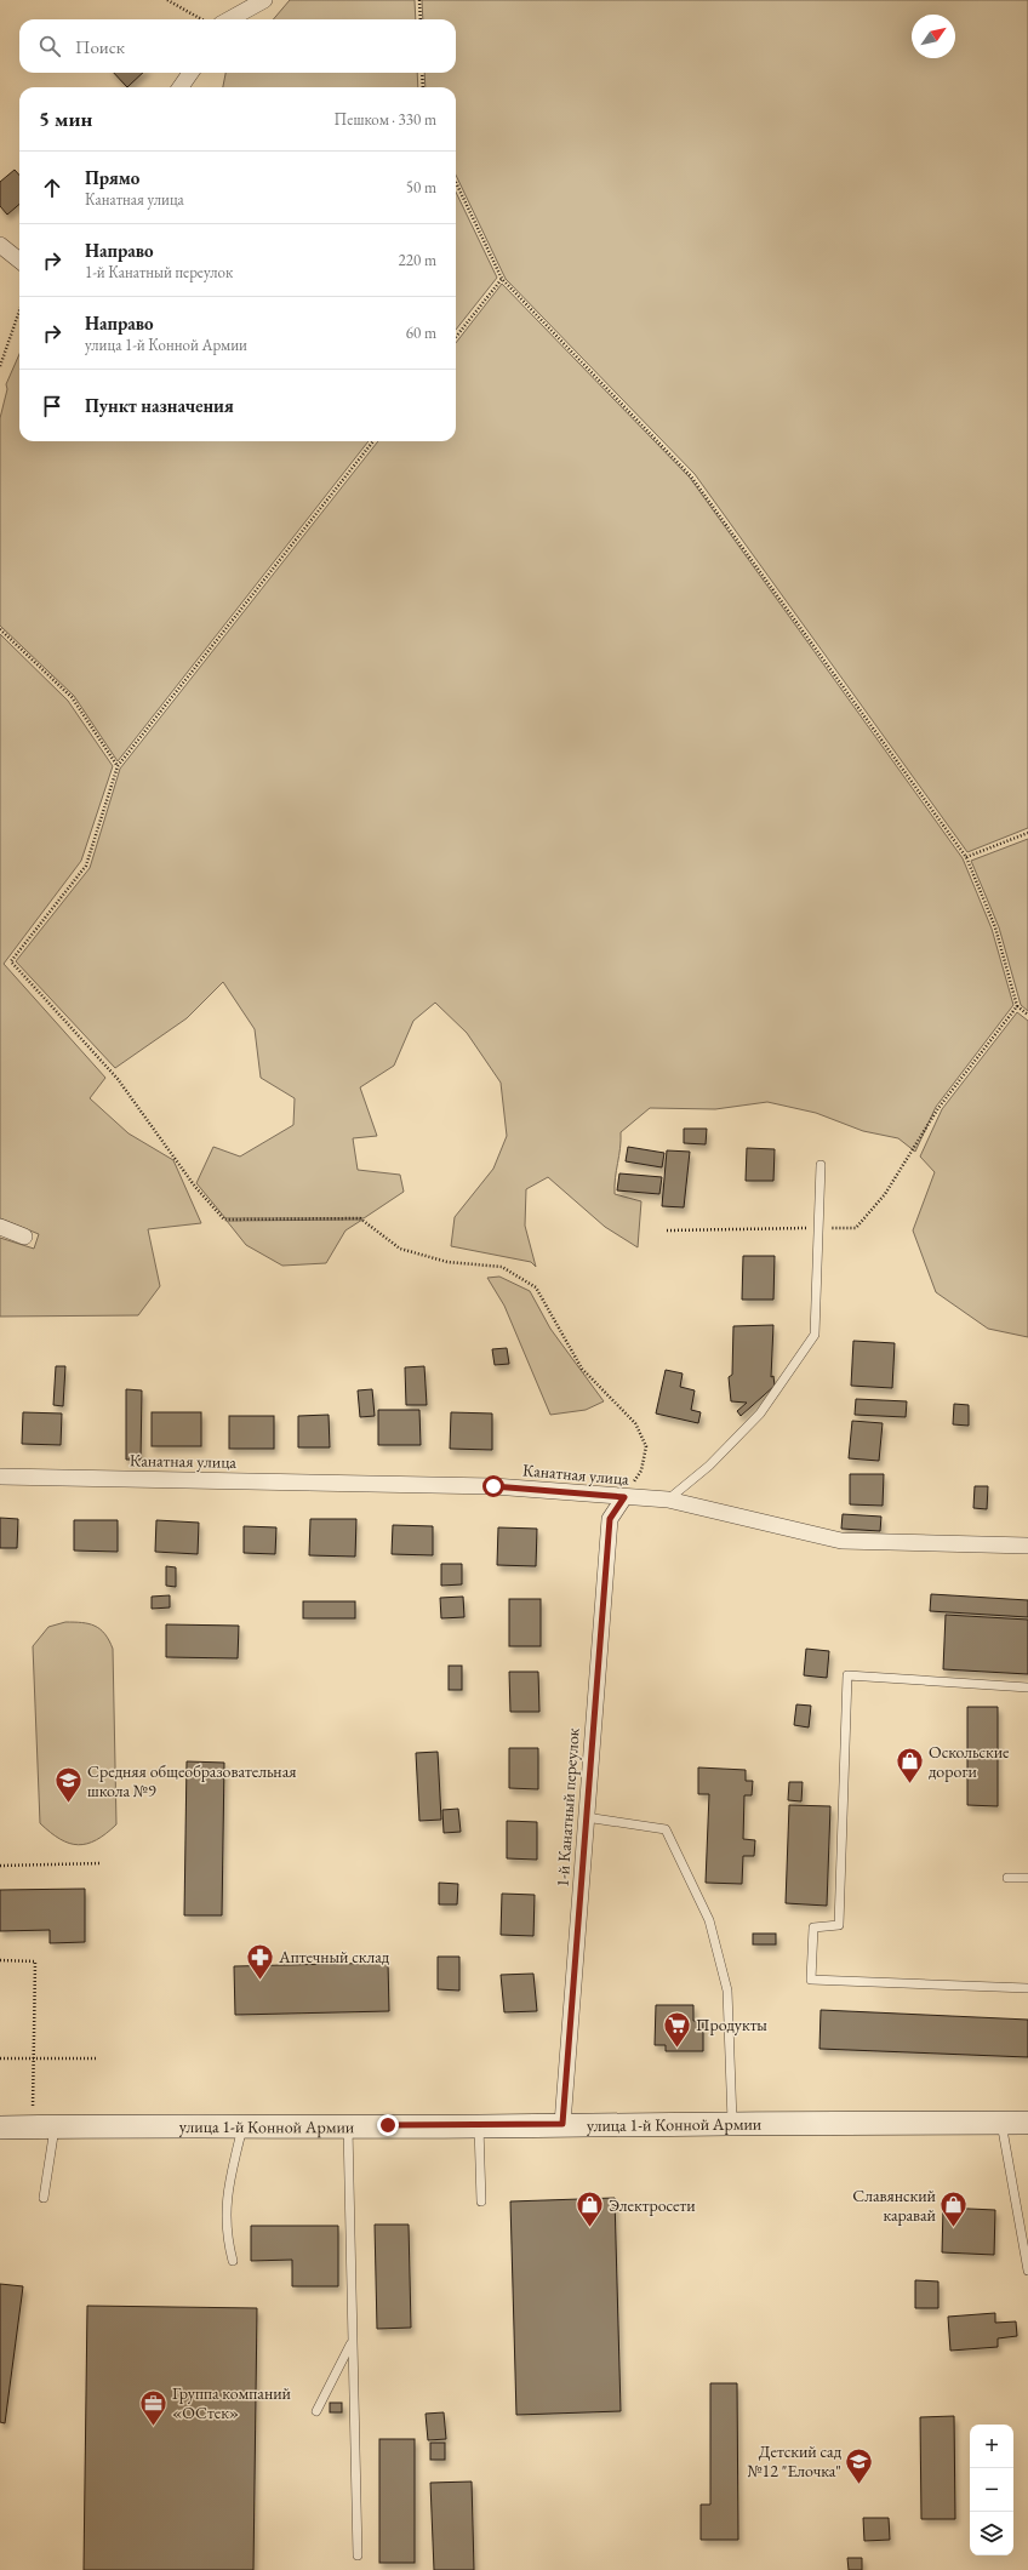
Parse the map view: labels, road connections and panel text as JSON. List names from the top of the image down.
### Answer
{
  "streets": {
    "main road": ["улица 1-й Конной Армии"],
    "street": ["Канатная улица", "1-й Канатный переулок"]
  },
  "crossings": [
    ["Канатная улица", "1-й Канатный переулок"],
    ["1-й Канатный переулок", "улица 1-й Конной Армии"]
  ],
  "places": {
    "shop": ["Оскольские дороги", "Электросети", "Славянский каравай"],
    "school or university": ["Средняя общеобразовательная школа №9", "Детский сад №12 \"Елочка\""],
    "pharmacy": ["Аптечный склад"],
    "supermarket": ["Продукты"],
    "office": ["Группа компаний «ОСтек»"]
  },
  "north": "top right",
  "page": {
    "search": "Поиск",
    "heading": ["5 мин", "Пешком · 330 m"],
    "list": [
      ["Прямо", "Канатная улица", "50 m"],
      ["Направо", "1-й Канатный переулок", "220 m"],
      ["Направо", "улица 1-й Конной Армии", "60 m"],
      "Пункт назначения"
    ],
    "map_buttons": ["+", "−"]
  }
}
